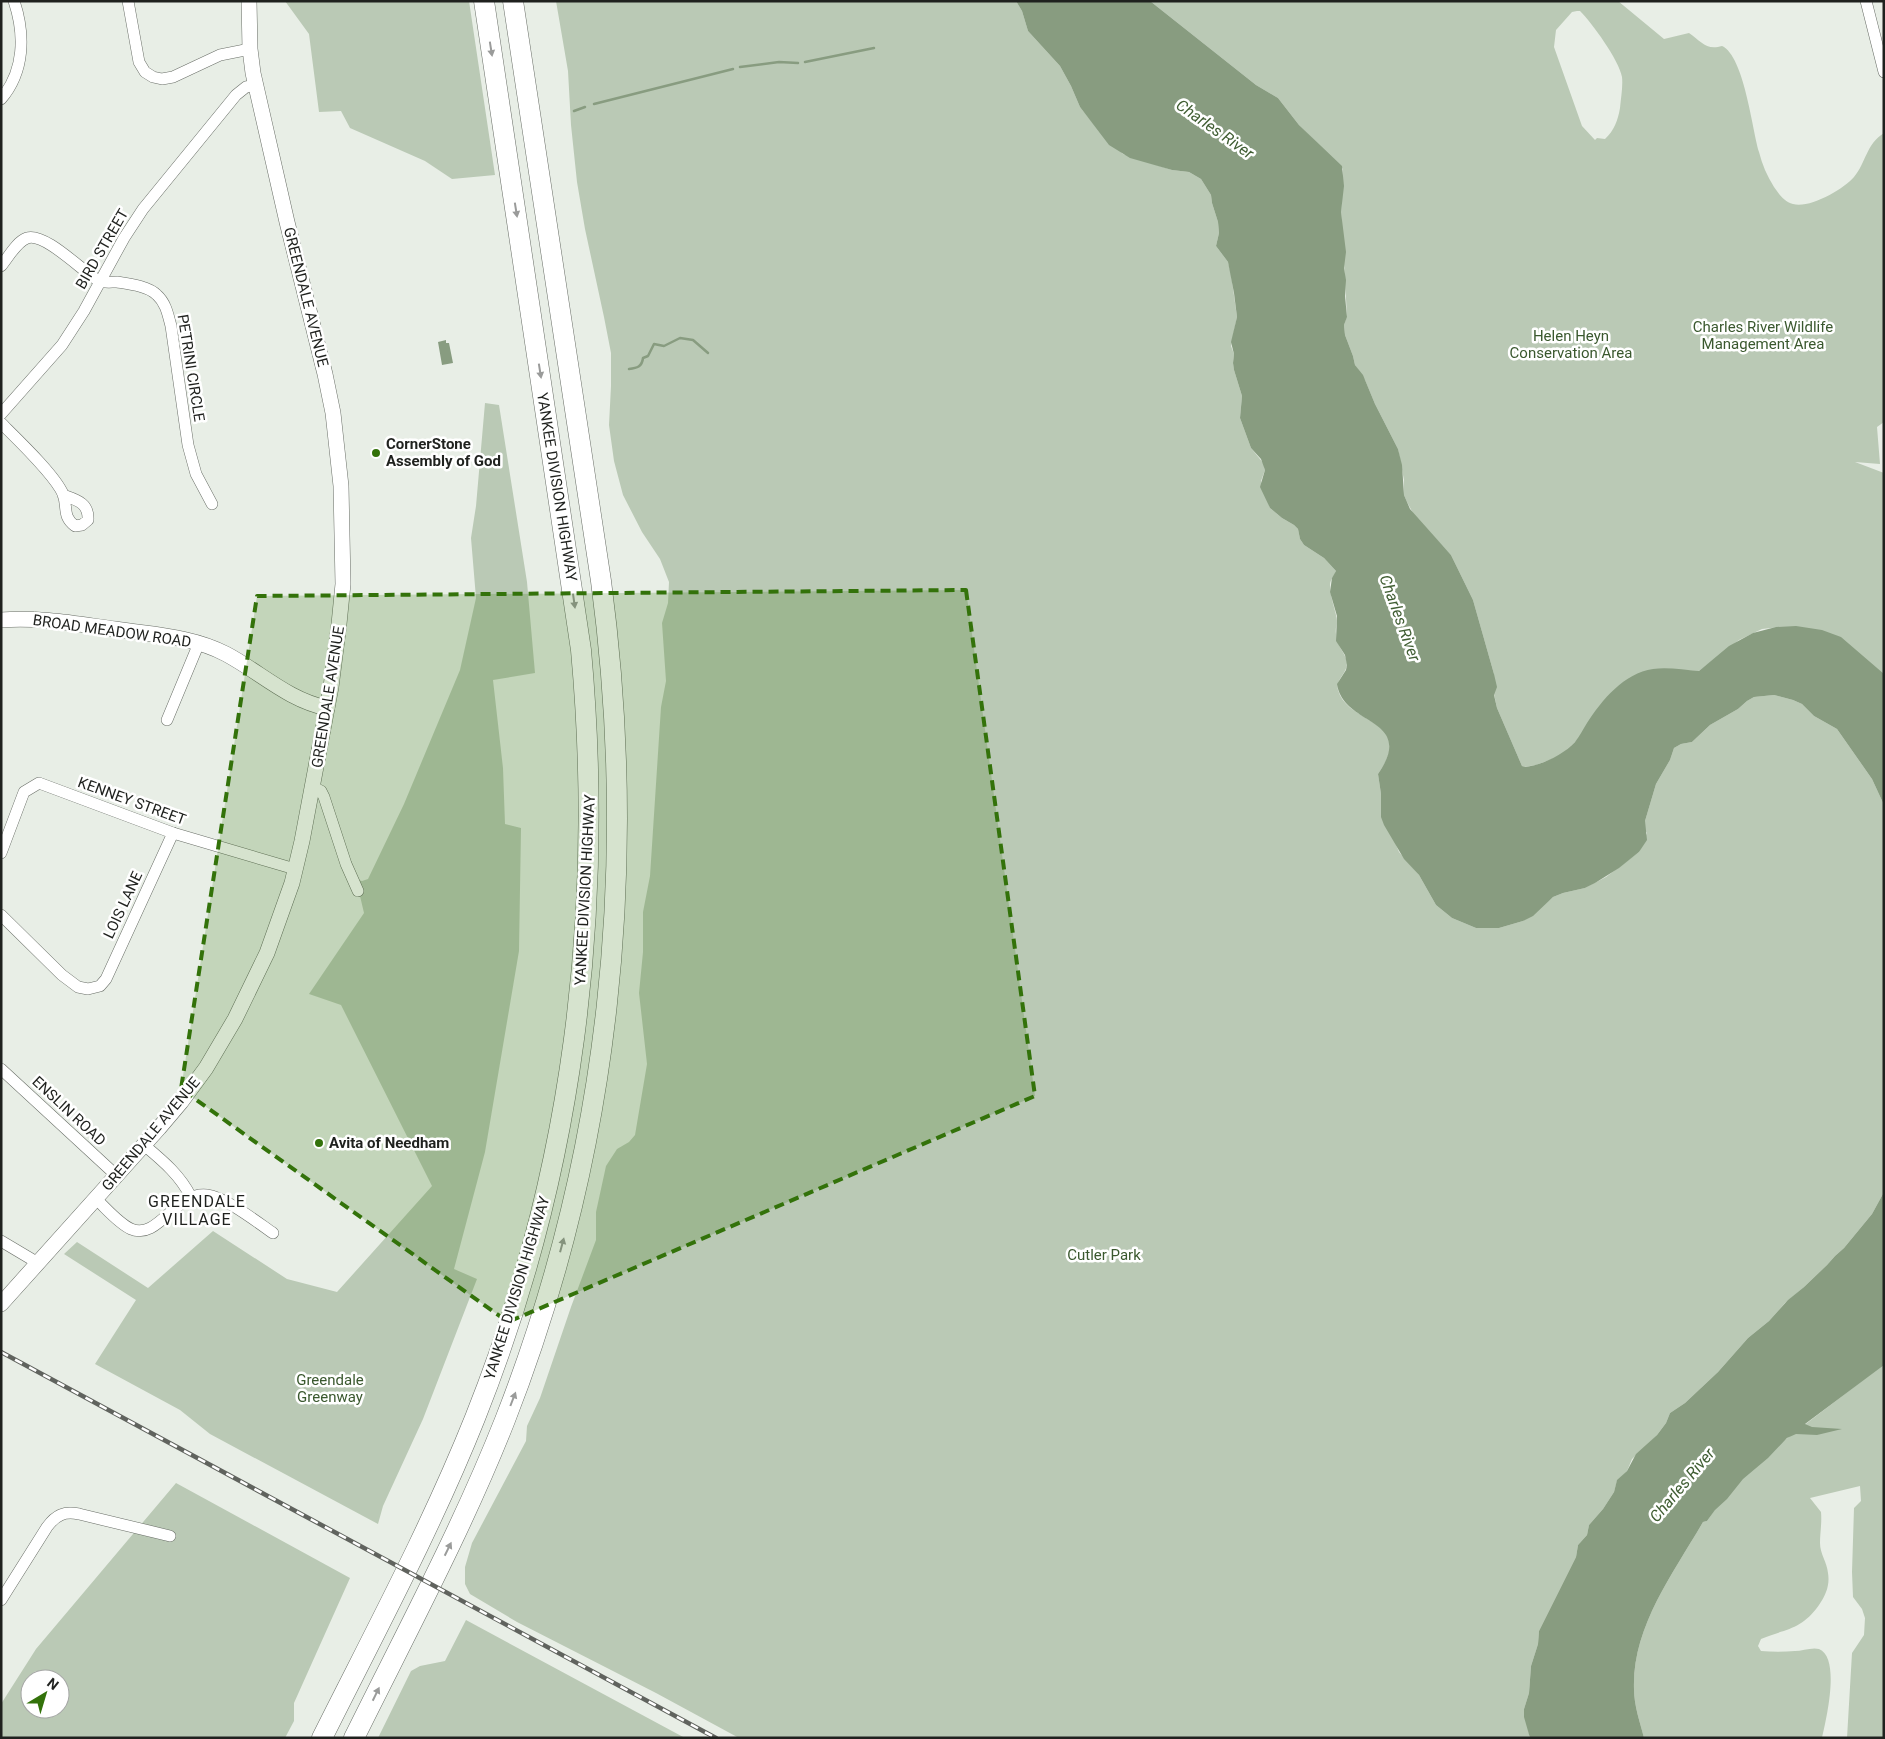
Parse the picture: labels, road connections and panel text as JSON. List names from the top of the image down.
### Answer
{
  "streets": {
    "highway": ["YANKEE DIVISION HIGHWAY"],
    "main road": ["GREENDALE AVENUE", "BROAD MEADOW ROAD"],
    "street": [
      "BIRD STREET",
      "PETRINI CIRCLE",
      "KENNEY STREET",
      "LOIS LANE",
      "ENSLIN ROAD"
    ]
  },
  "crossings": [
    ["BIRD STREET", "GREENDALE AVENUE"],
    ["BIRD STREET", "PETRINI CIRCLE"],
    ["GREENDALE AVENUE", "BROAD MEADOW ROAD"],
    ["GREENDALE AVENUE", "KENNEY STREET"],
    ["GREENDALE AVENUE", "ENSLIN ROAD"],
    ["KENNEY STREET", "LOIS LANE"]
  ],
  "districts": ["GREENDALE VILLAGE"],
  "water": ["Charles River"],
  "parks": [
    "Charles River Wildlife Management Area",
    "Helen Heyn Conservation Area",
    "Cutler Park",
    "Greendale Greenway"
  ],
  "places": ["CornerStone Assembly of God", "Avita of Needham"],
  "north": "top right"
}
